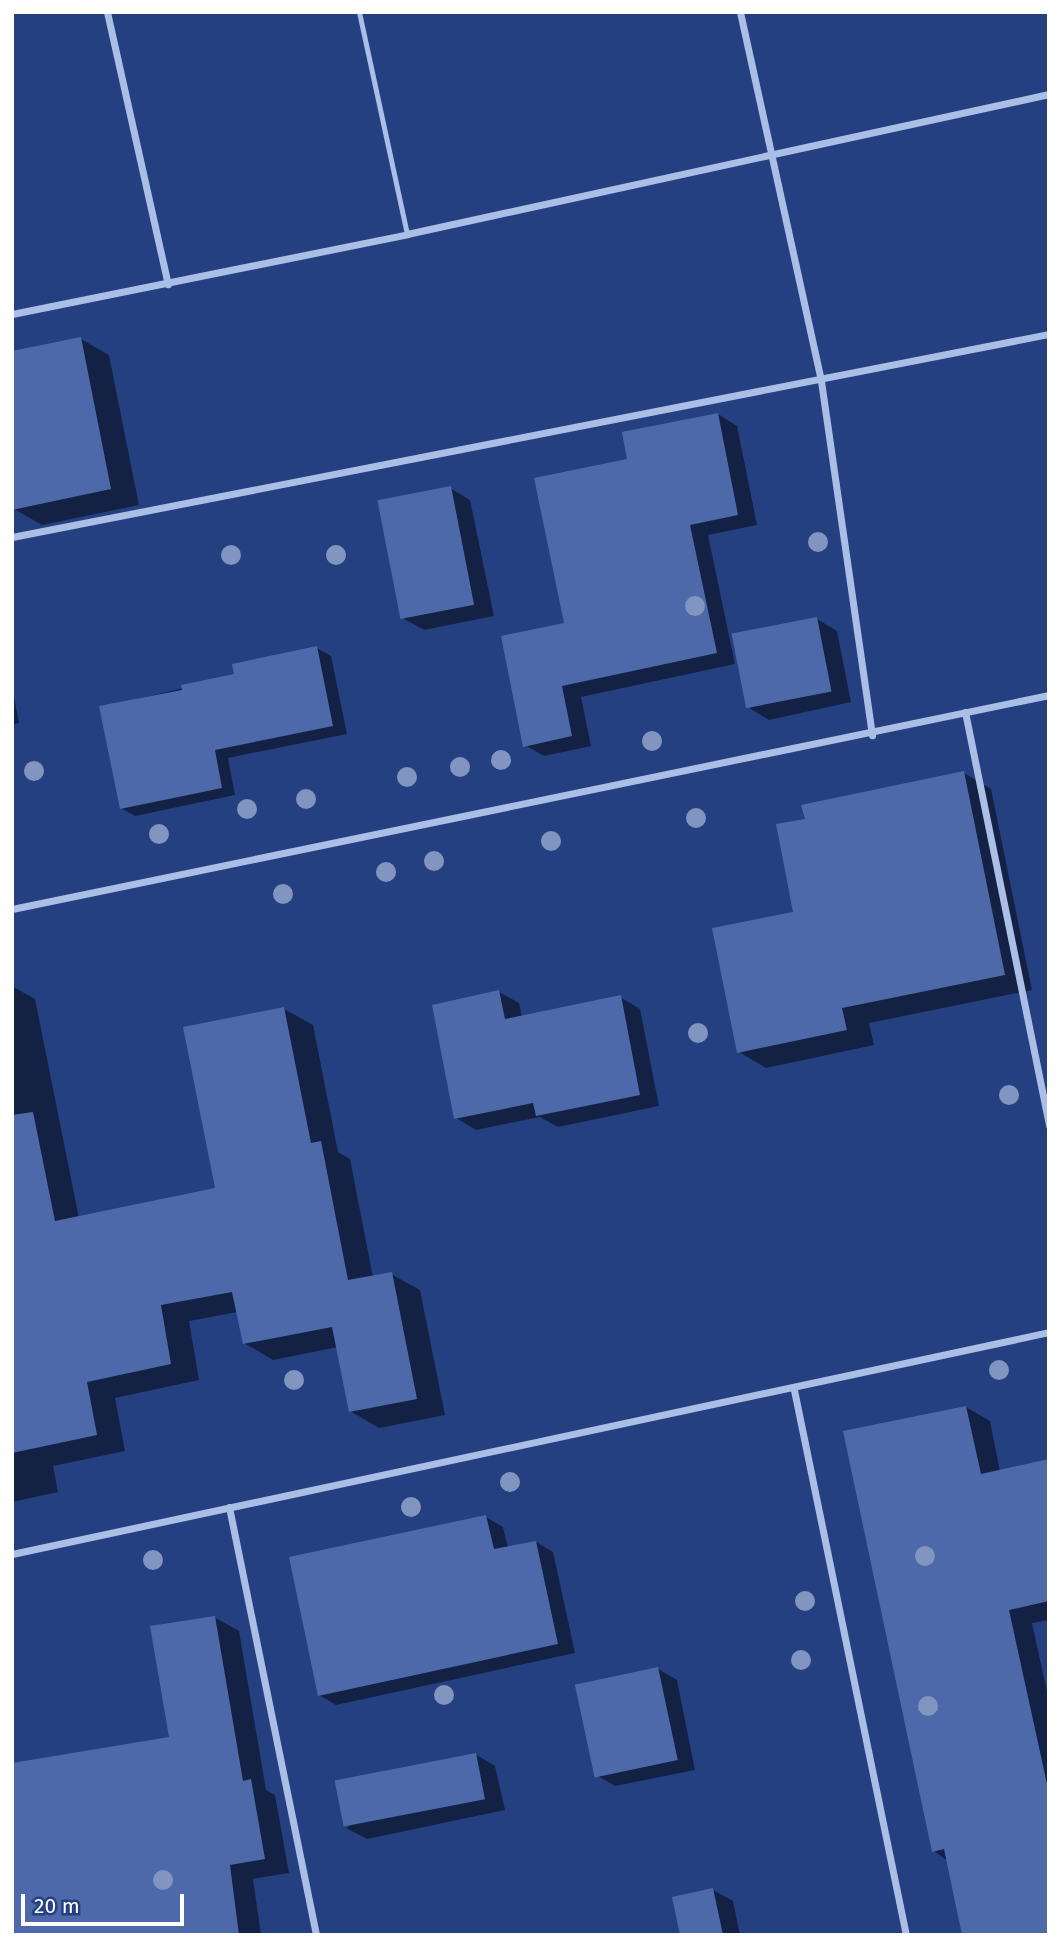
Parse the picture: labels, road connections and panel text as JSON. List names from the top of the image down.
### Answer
{
  "scale_bar": "20 m"
}
